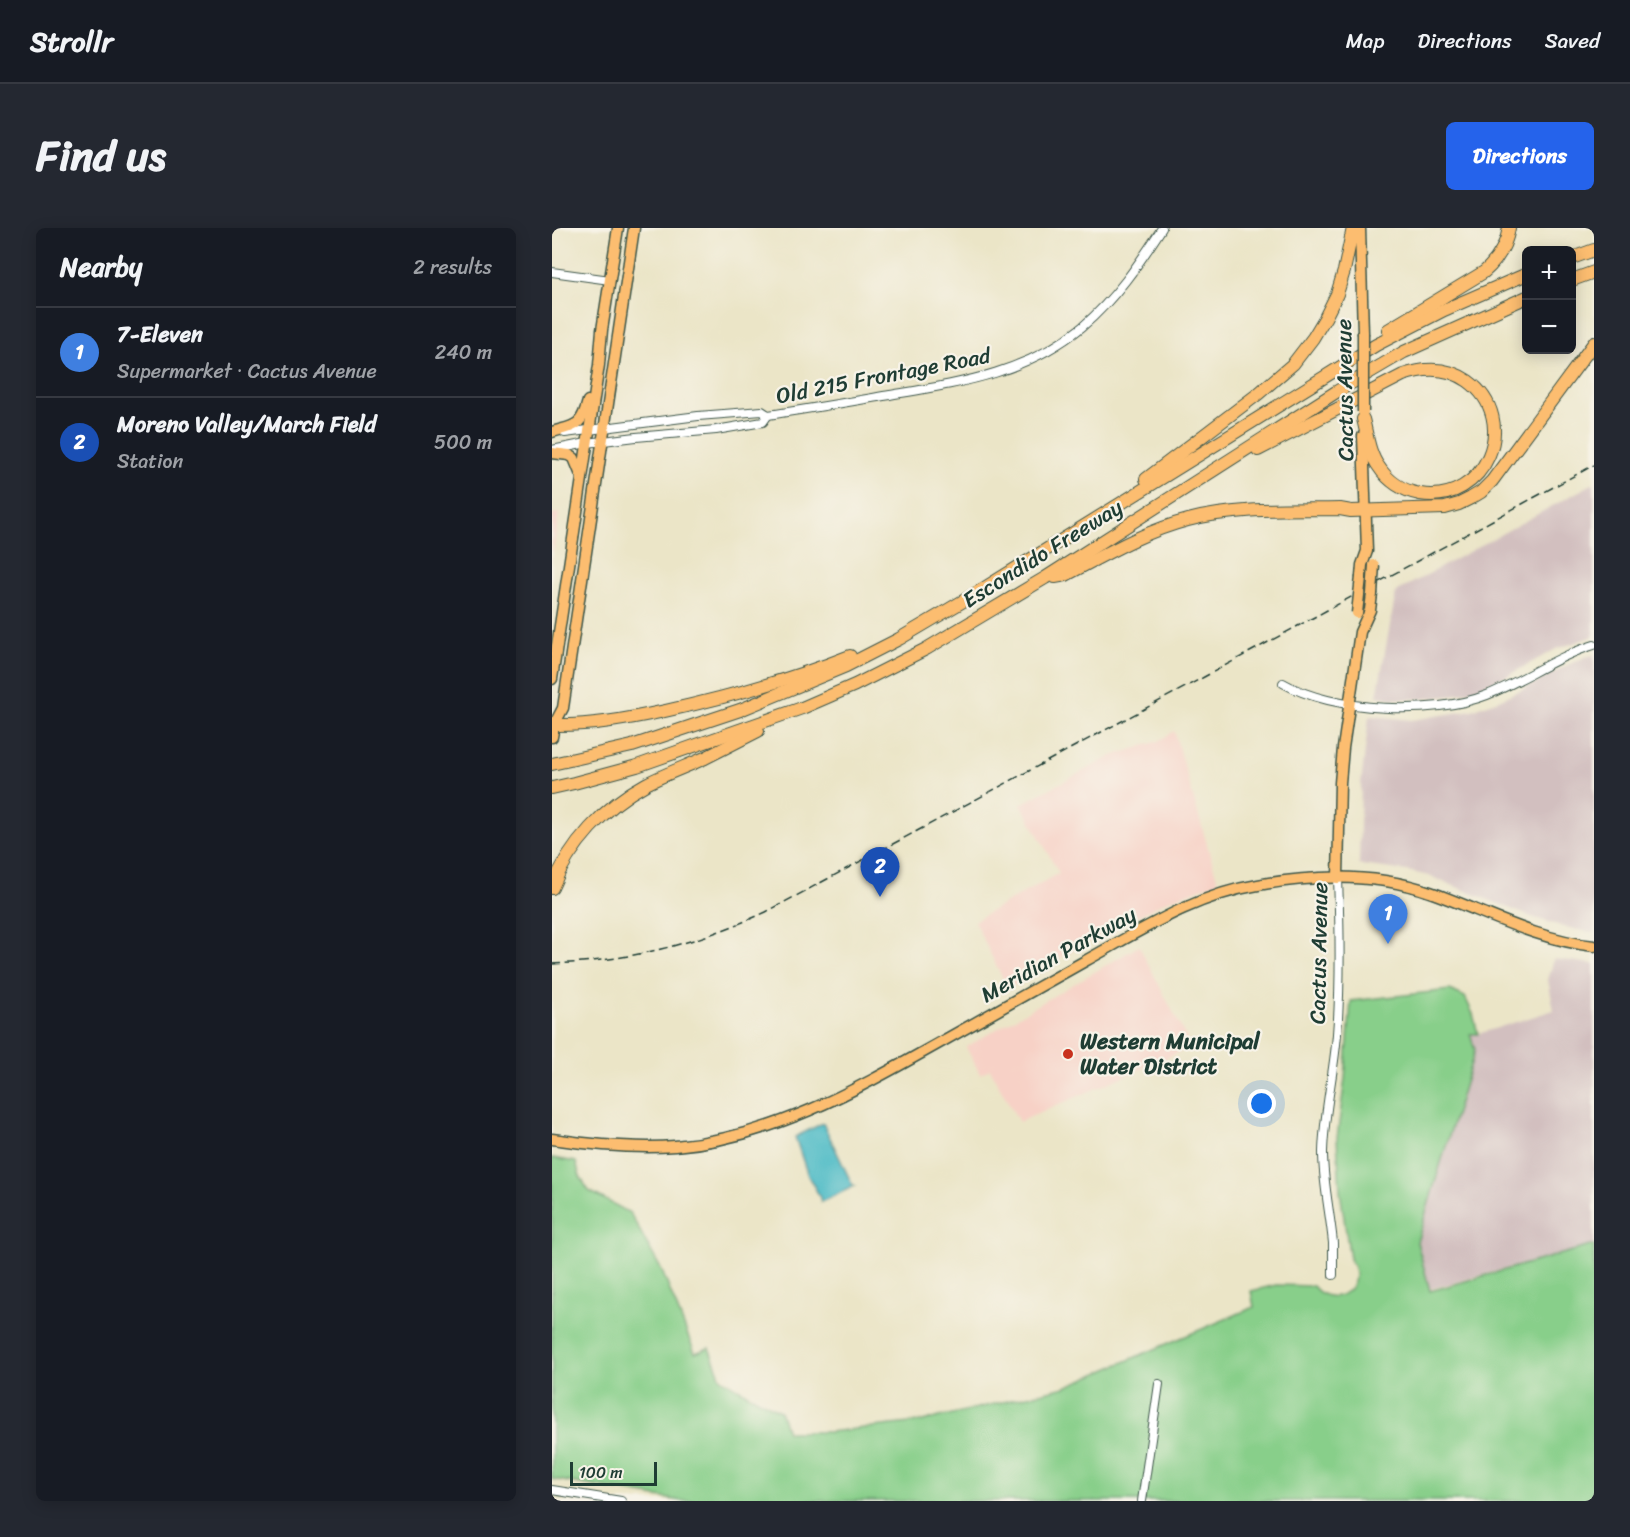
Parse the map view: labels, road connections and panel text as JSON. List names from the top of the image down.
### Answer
{
  "streets": {
    "highway": ["Escondido Freeway"],
    "main road": ["Cactus Avenue", "Meridian Parkway"],
    "street": ["Old 215 Frontage Road"]
  },
  "crossings": [
    ["Cactus Avenue", "Meridian Parkway"]
  ],
  "places": ["Western Municipal Water District"],
  "scale_bar": "100 m",
  "page": {
    "header": "Strollr",
    "nav": ["Map", "Directions", "Saved"],
    "title": "Find us",
    "buttons": "Directions",
    "heading": ["Nearby", "2 results"],
    "map_buttons": ["+", "−"],
    "list": [
      {
        "mark": "1",
        "name": "7-Eleven",
        "note": "Supermarket · Cactus Avenue",
        "value": "240 m"
      },
      {
        "mark": "2",
        "name": "Moreno Valley/March Field",
        "note": "Station",
        "value": "500 m"
      }
    ],
    "pins": ["2", "1"],
    "scale": "100 m"
  }
}
